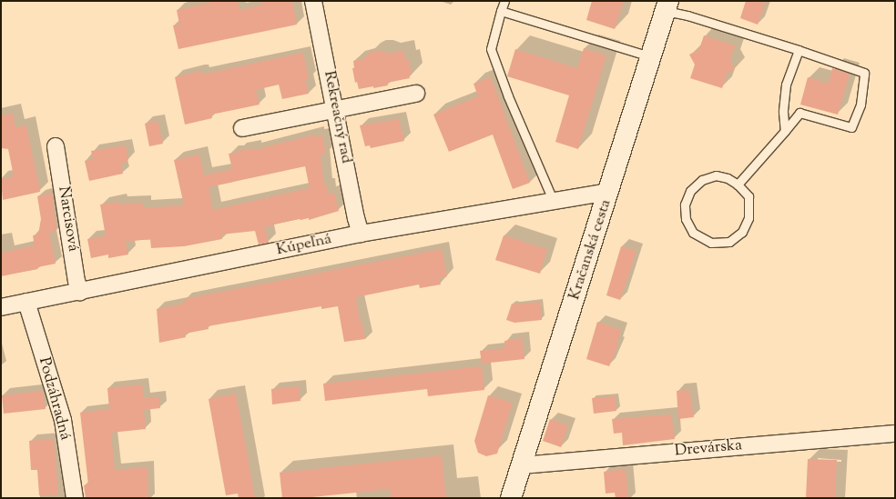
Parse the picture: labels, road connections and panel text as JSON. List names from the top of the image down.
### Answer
{
  "streets": {
    "street": [
      "Rekreačný rad",
      "Narcisová",
      "Kúpeľná",
      "Kračanská cesta",
      "Podzáhradná",
      "Drevárska"
    ]
  },
  "crossings": [
    ["Rekreačný rad", "Kúpeľná"],
    ["Narcisová", "Kúpeľná"],
    ["Kúpeľná", "Kračanská cesta"],
    ["Kúpeľná", "Podzáhradná"],
    ["Kračanská cesta", "Drevárska"]
  ]
}
